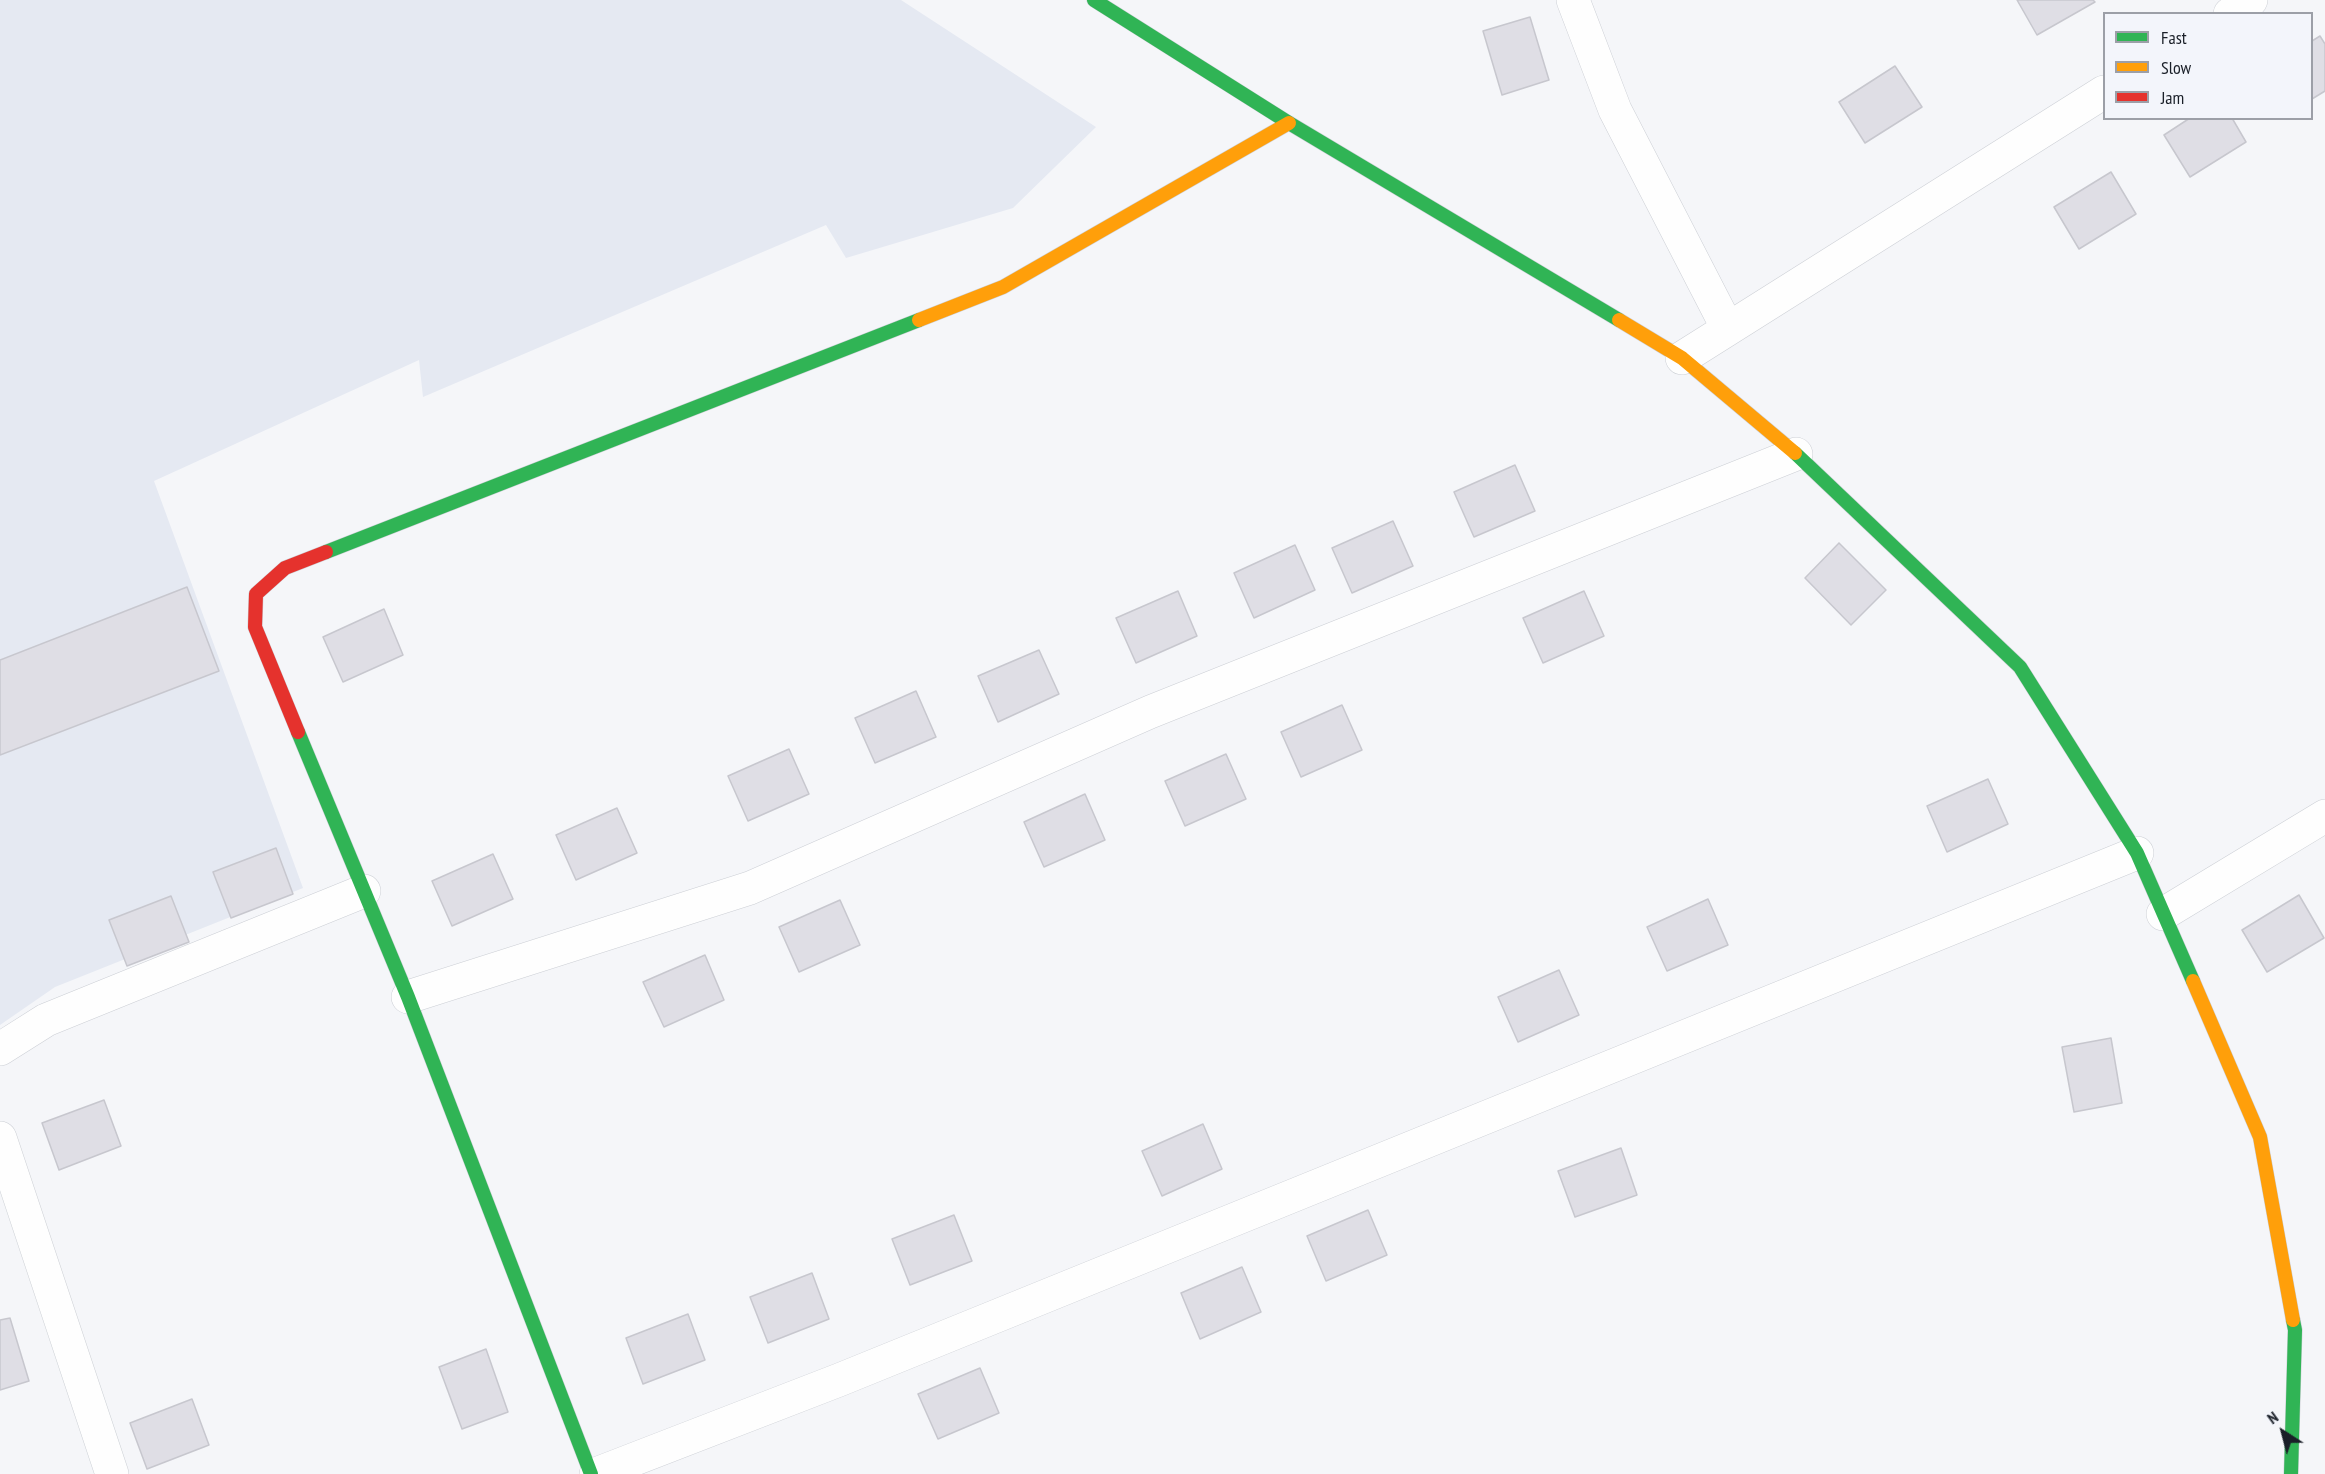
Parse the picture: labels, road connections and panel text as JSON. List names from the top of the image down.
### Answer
{
  "legend": ["Fast", "Slow", "Jam"],
  "north": "top left"
}
